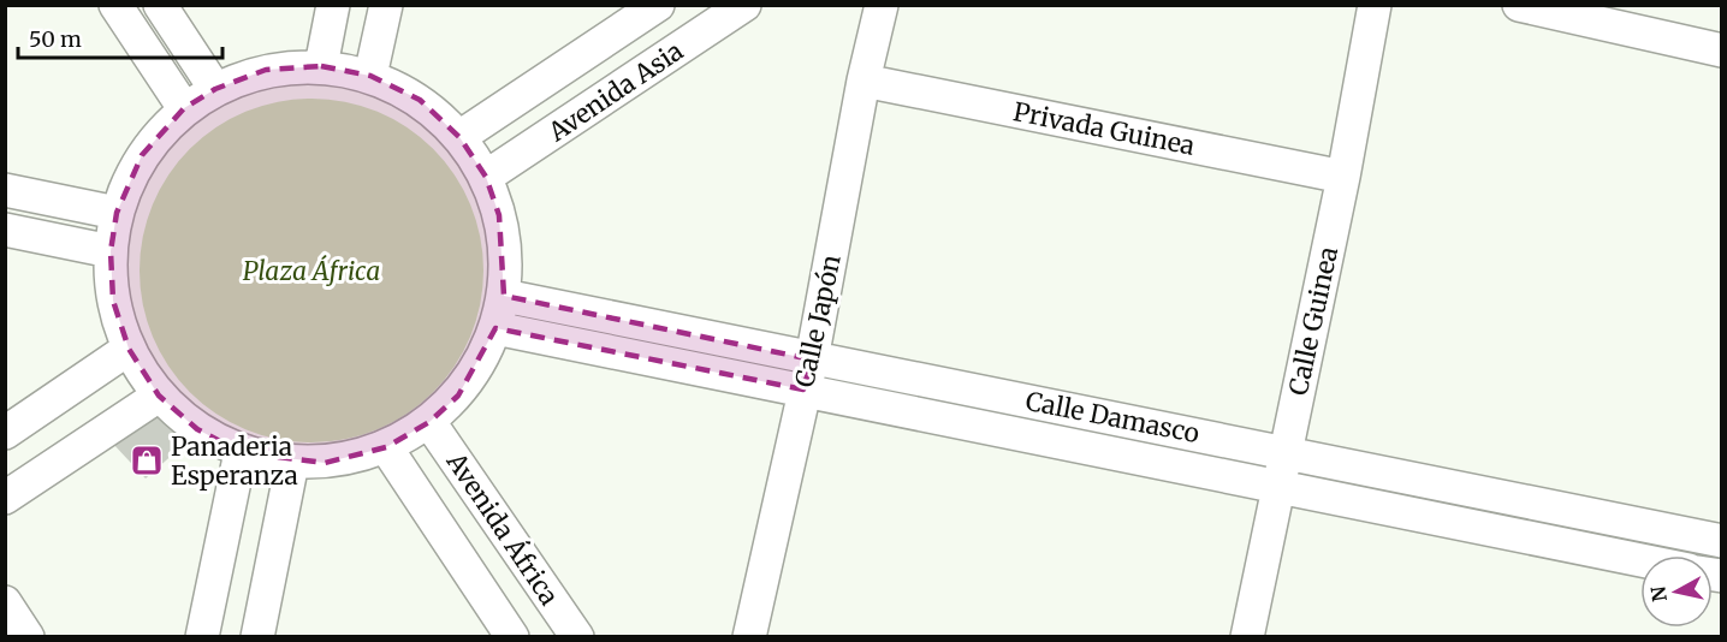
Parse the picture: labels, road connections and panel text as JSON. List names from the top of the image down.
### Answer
{
  "streets": {
    "street": [
      "Avenida Asia",
      "Privada Guinea",
      "Calle Japón",
      "Calle Guinea",
      "Calle Damasco",
      "Avenida África"
    ]
  },
  "crossings": [
    ["Privada Guinea", "Calle Japón"],
    ["Privada Guinea", "Calle Guinea"],
    ["Calle Japón", "Calle Damasco"],
    ["Calle Guinea", "Calle Damasco"]
  ],
  "parks": ["Plaza África"],
  "places": {
    "shop": ["Panaderia Esperanza"]
  },
  "scale_bar": "50 m",
  "north": "left"
}
